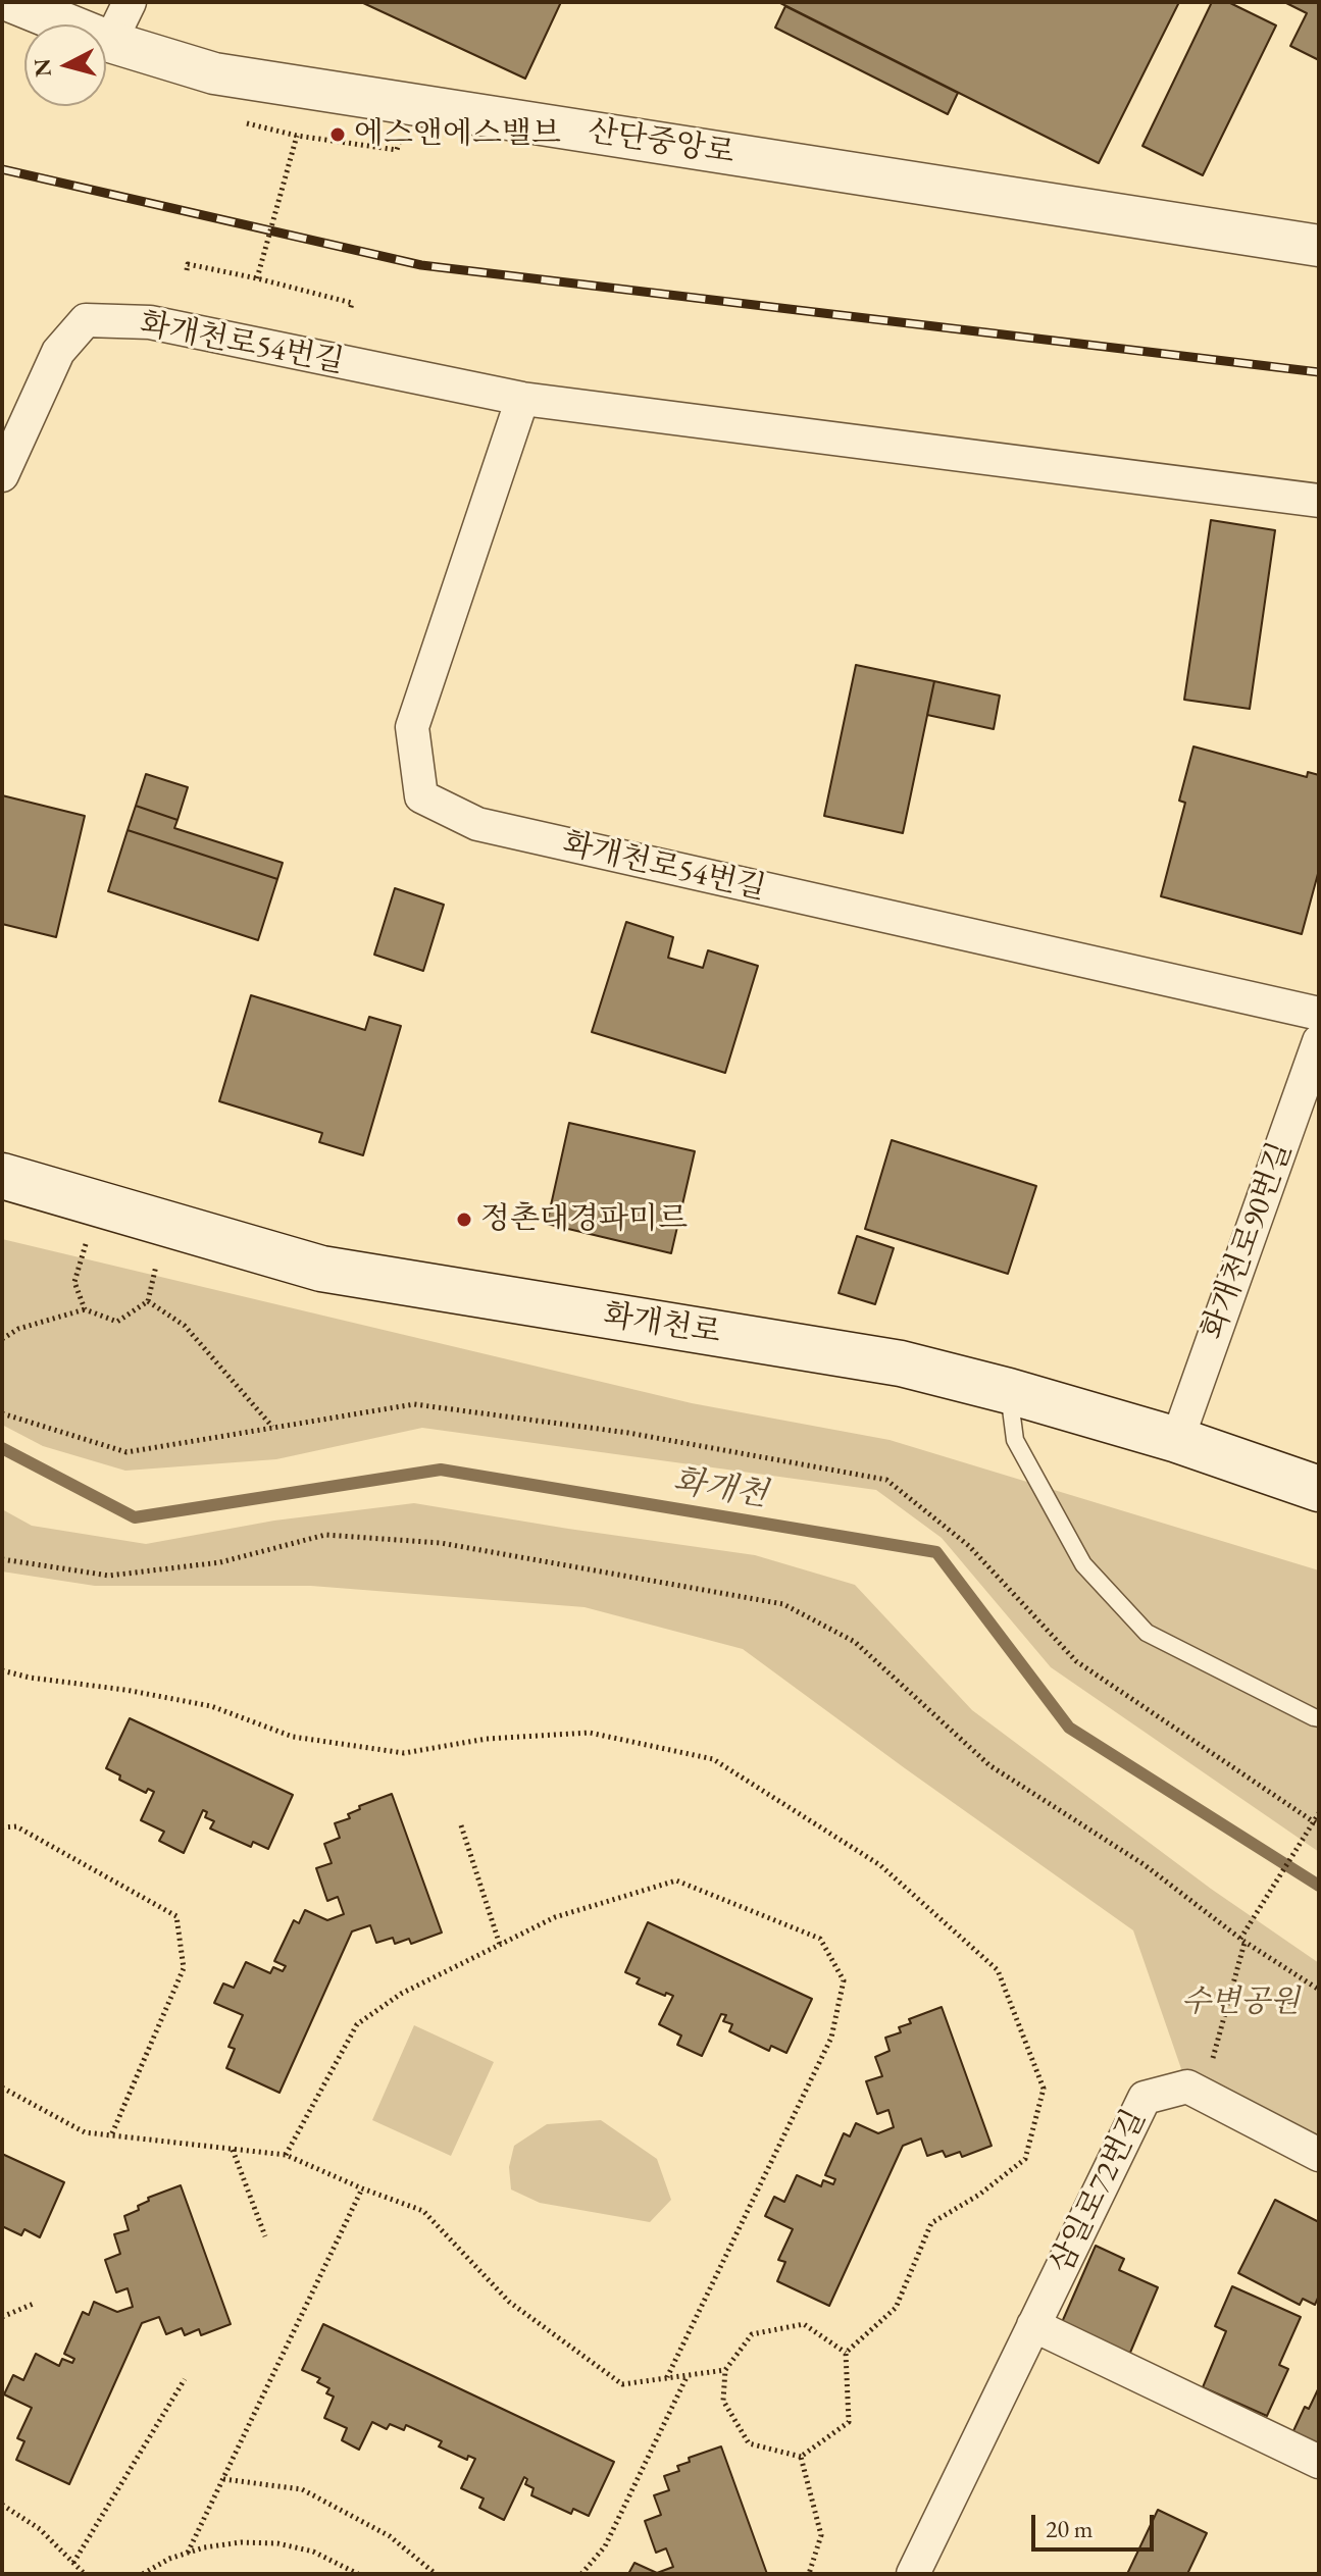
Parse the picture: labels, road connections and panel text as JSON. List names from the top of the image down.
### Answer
{
  "streets": {
    "main road": ["화개천로"],
    "street": [
      "산단중앙로",
      "화개천로54번길",
      "화개천로90번길",
      "삼일로72번길"
    ]
  },
  "crossings": [
    ["화개천로90번길", "화개천로"]
  ],
  "water": ["화개천"],
  "parks": ["수변공원"],
  "places": ["에스앤에스밸브", "정촌대경파미르"],
  "scale_bar": "20 m",
  "north": "left"
}
